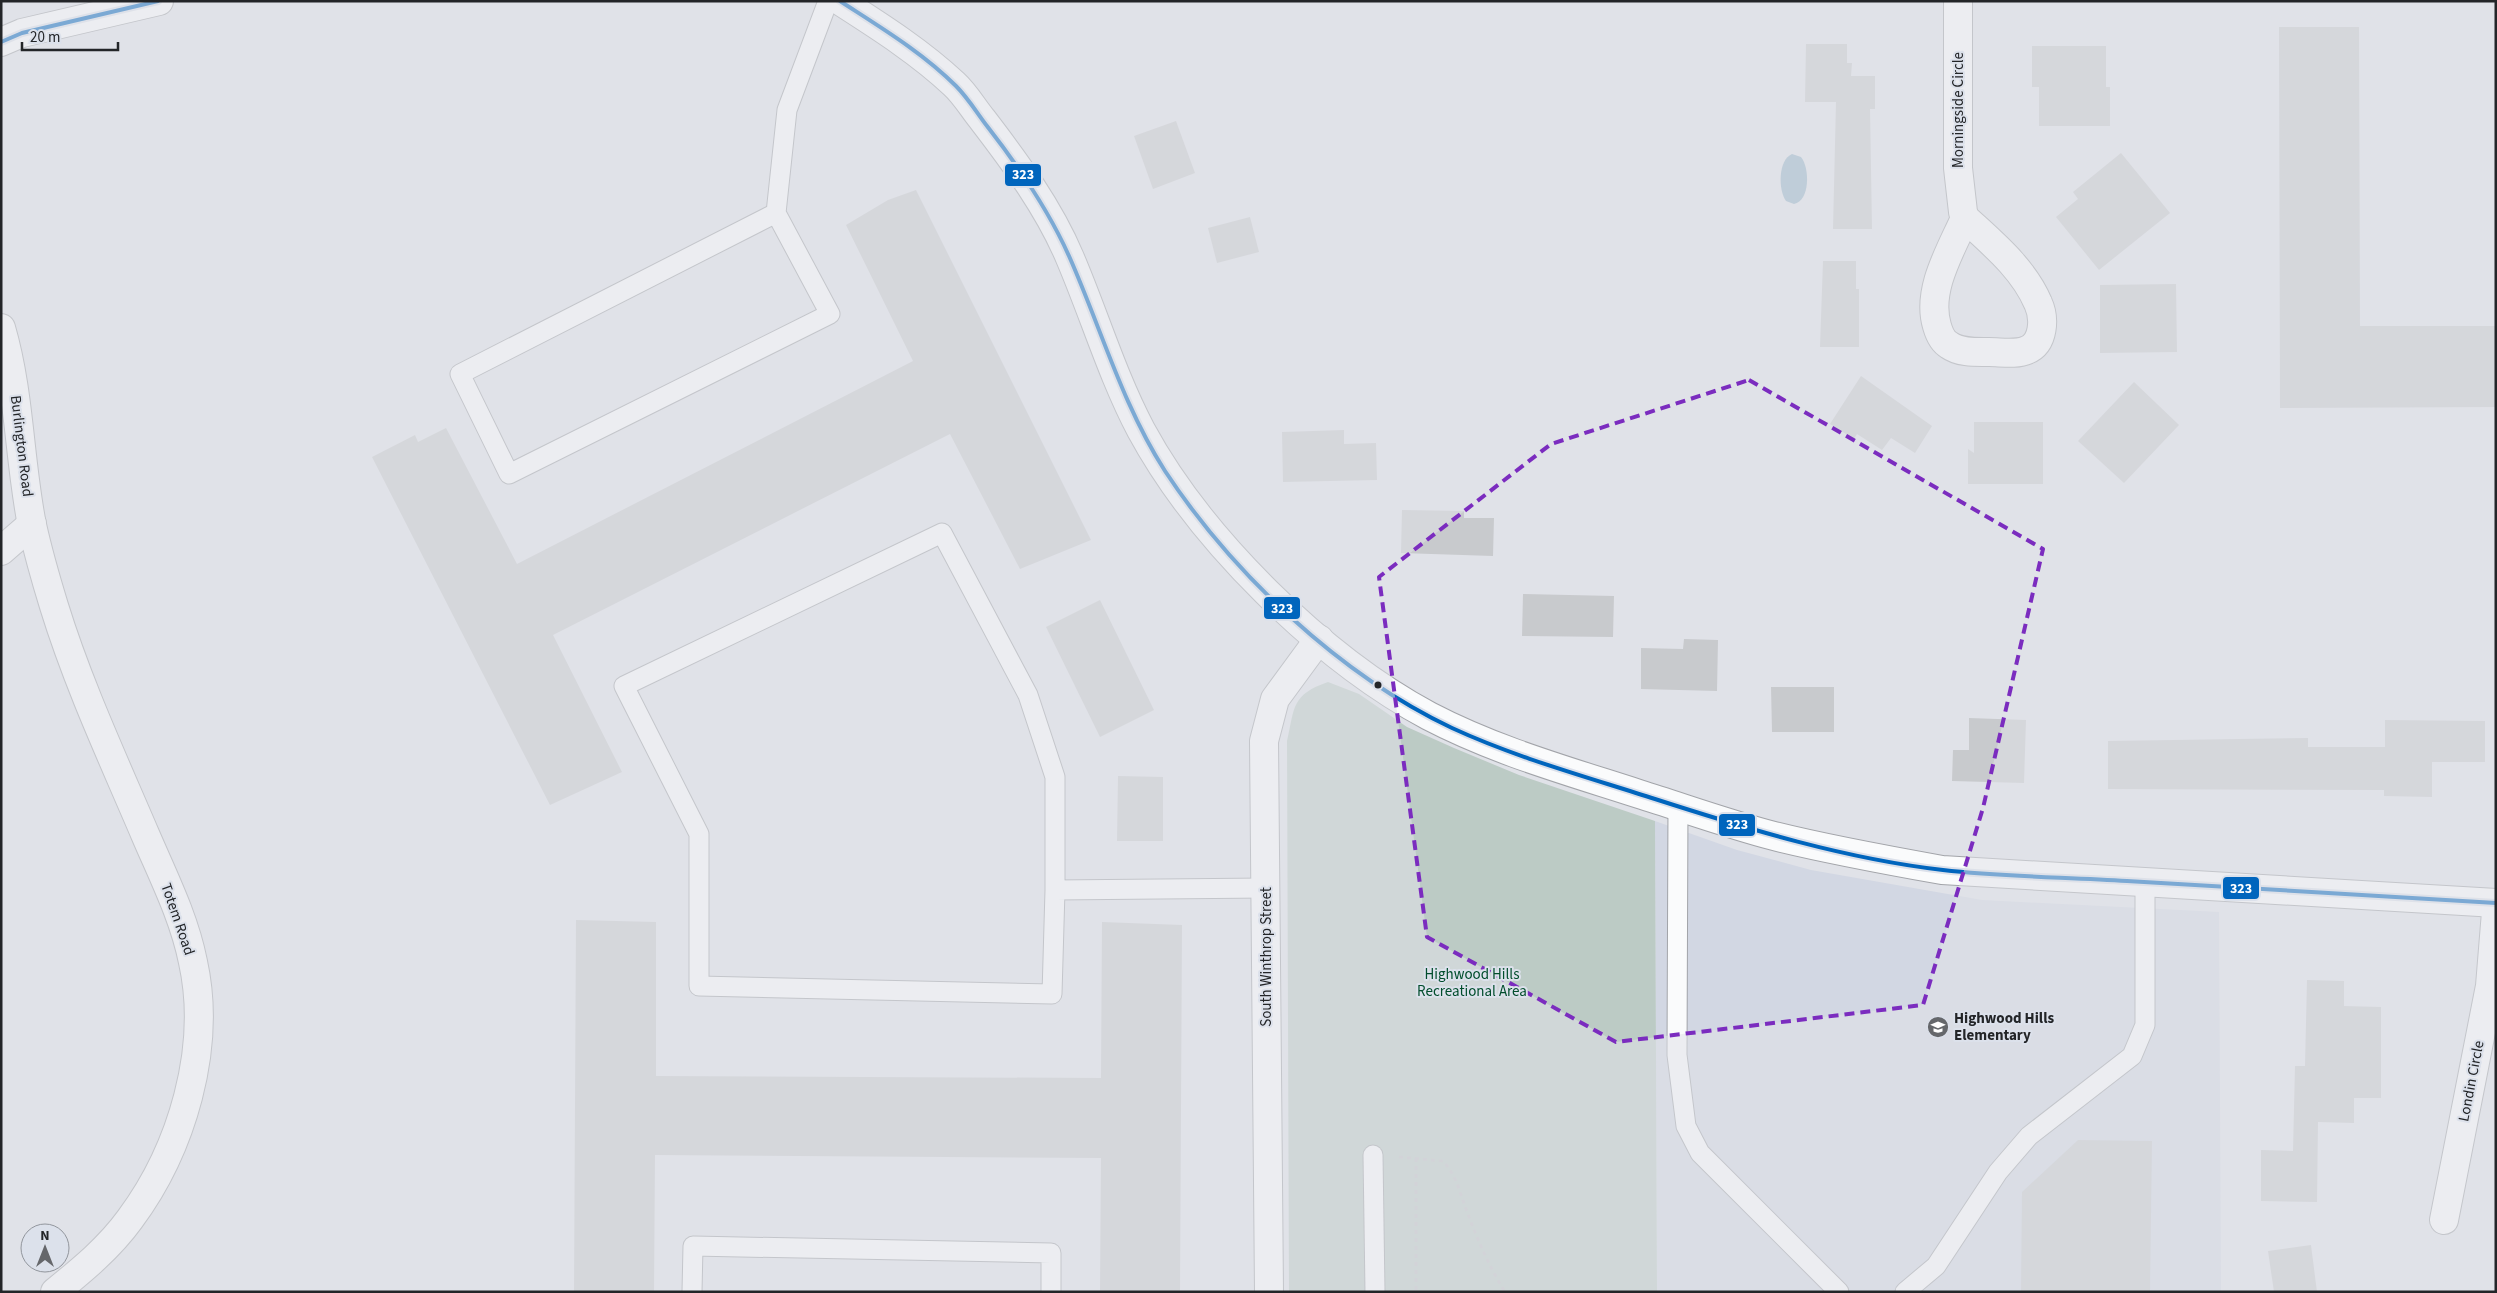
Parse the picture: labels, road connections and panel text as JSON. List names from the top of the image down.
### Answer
{
  "streets": {
    "street": [
      "Morningside Circle",
      "Burlington Road",
      "Totem Road",
      "South Winthrop Street",
      "Londin Circle"
    ]
  },
  "crossings": [
    ["Burlington Road", "Totem Road"]
  ],
  "parks": ["Highwood Hills Recreational Area"],
  "places": {
    "school or university": ["Highwood Hills Elementary"]
  },
  "lines": ["transit line 323"],
  "scale_bar": "20 m",
  "north": "top"
}
